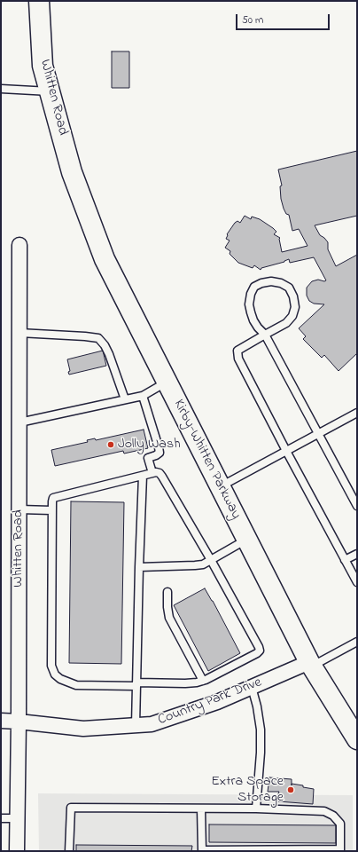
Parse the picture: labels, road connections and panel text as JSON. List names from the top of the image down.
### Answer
{
  "streets": {
    "main road": ["Whitten Road", "Kirby-Whitten Parkway"],
    "street": ["Country Park Drive"]
  },
  "crossings": [
    ["Whitten Road", "Kirby-Whitten Parkway"],
    ["Whitten Road", "Country Park Drive"],
    ["Kirby-Whitten Parkway", "Country Park Drive"]
  ],
  "places": ["Jolly Wash", "Extra Space Storage"],
  "scale_bar": "50 m"
}
